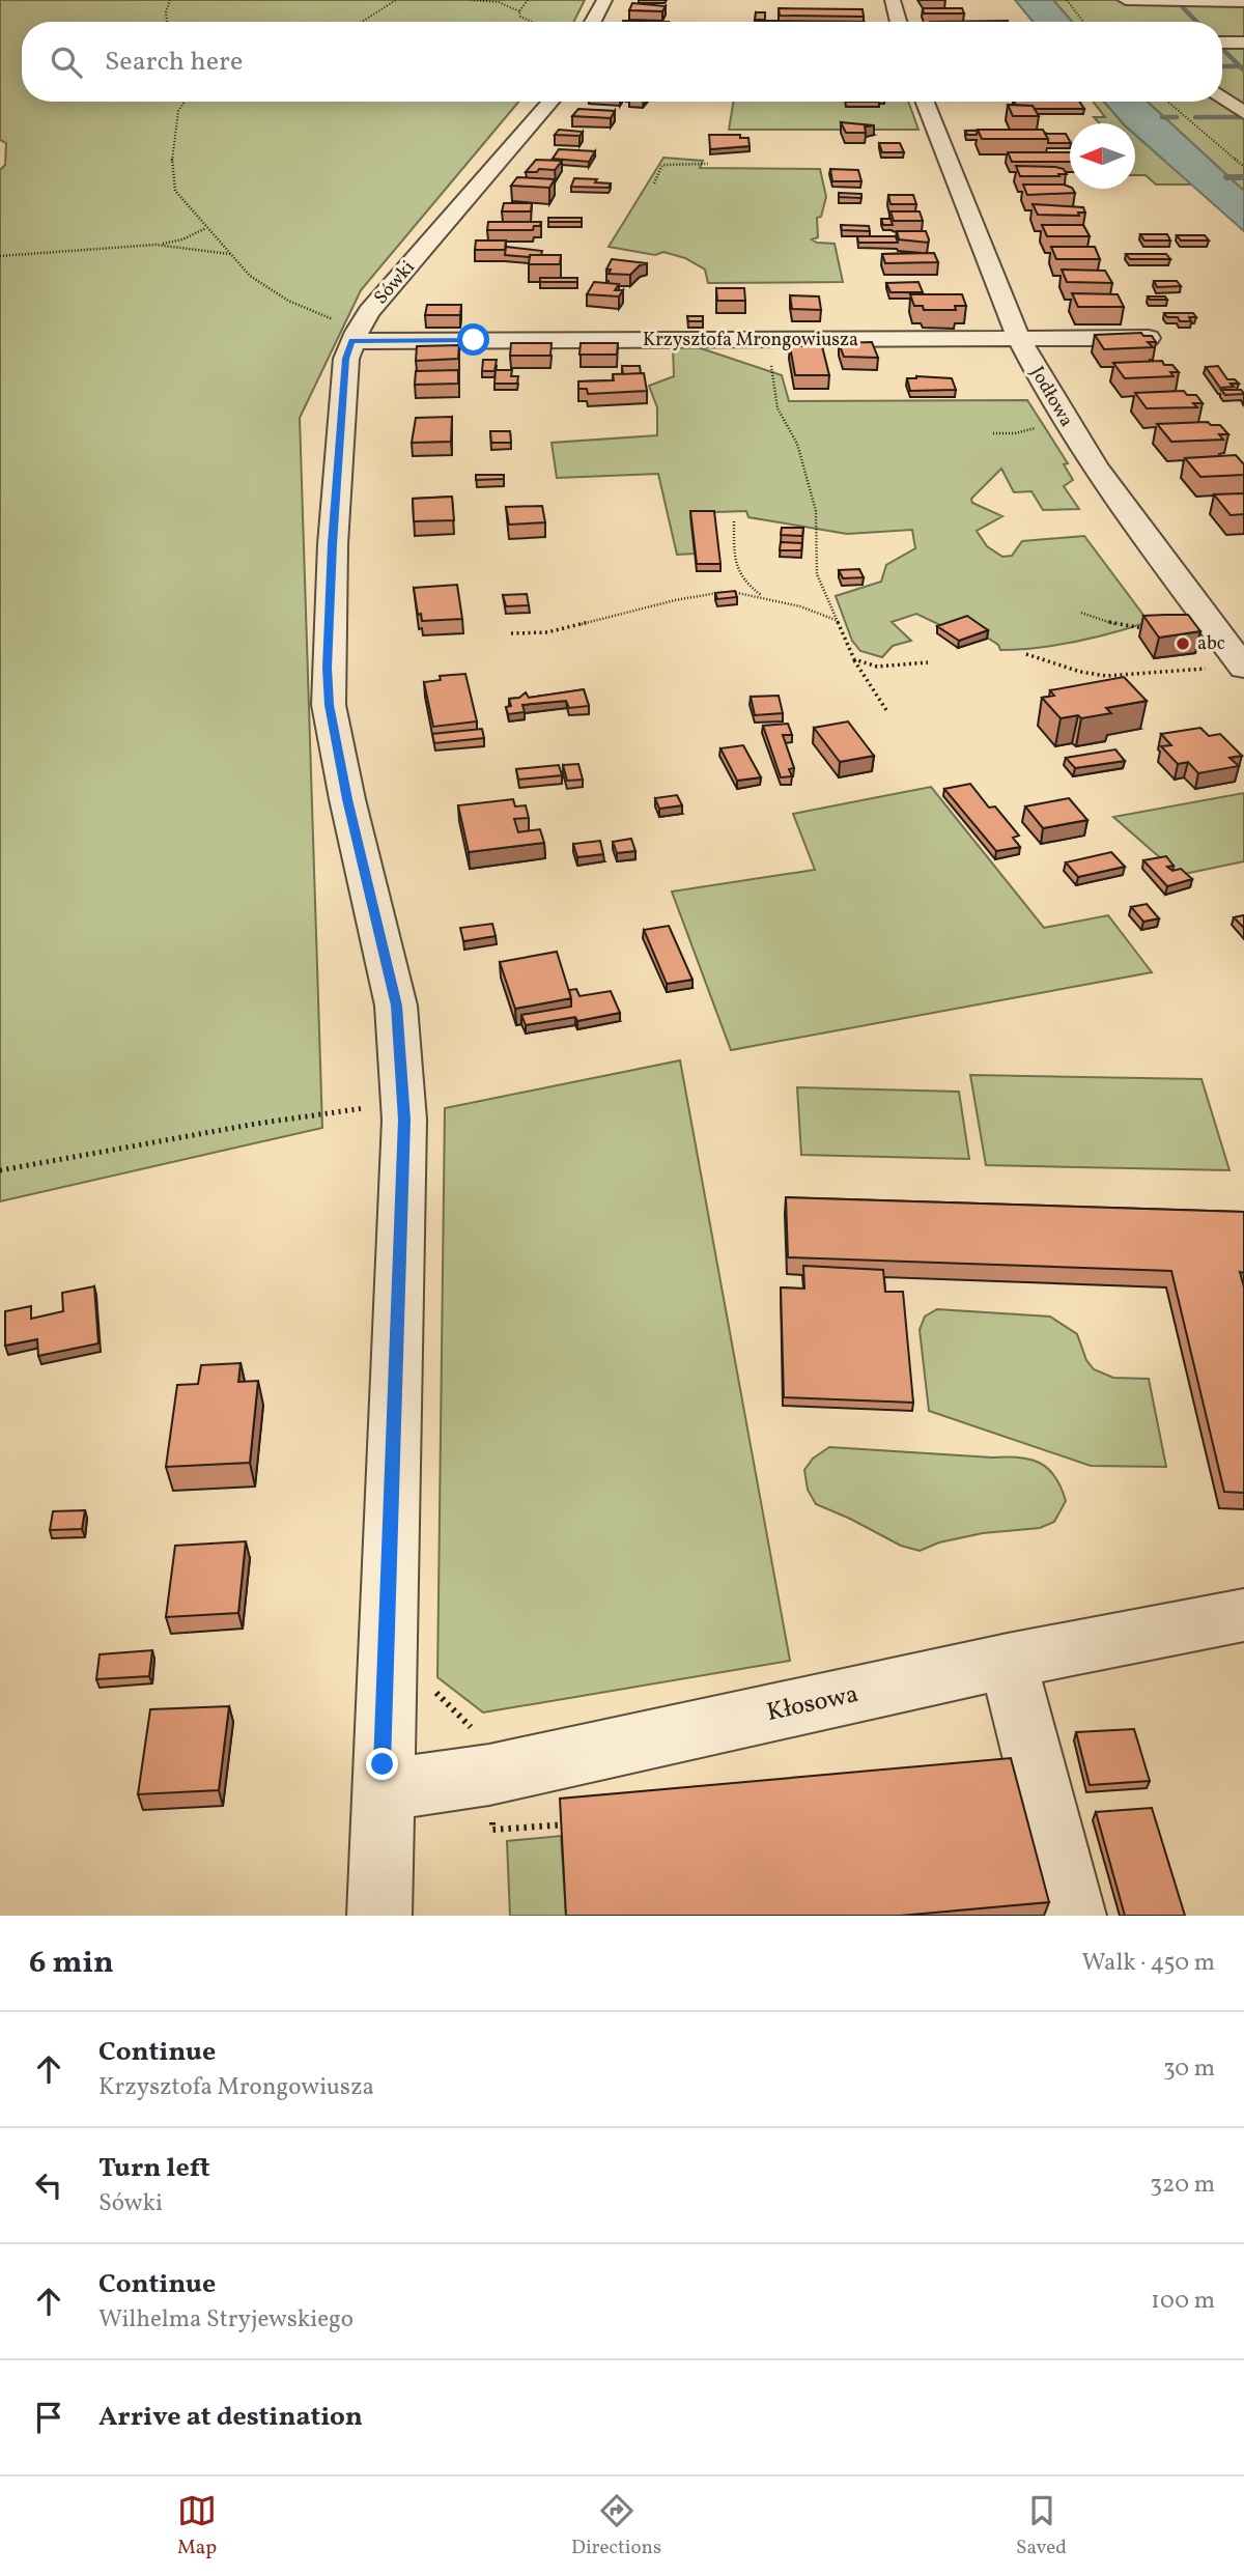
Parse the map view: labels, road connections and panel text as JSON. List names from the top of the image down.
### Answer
{
  "streets": {
    "street": [
      "Sówki",
      "Krzysztofa Mrongowiusza",
      "Jodłowa",
      "Kłosowa"
    ]
  },
  "crossings": [
    ["Sówki", "Krzysztofa Mrongowiusza"],
    ["Sówki", "Kłosowa"],
    ["Krzysztofa Mrongowiusza", "Jodłowa"]
  ],
  "places": ["abc"],
  "north": "left",
  "page": {
    "search": "Search here",
    "heading": ["6 min", "Walk · 450 m"],
    "list": [
      ["Continue", "Krzysztofa Mrongowiusza", "30 m"],
      ["Turn left", "Sówki", "320 m"],
      ["Continue", "Wilhelma Stryjewskiego", "100 m"],
      "Arrive at destination"
    ],
    "nav": ["Map", "Directions", "Saved"]
  }
}
